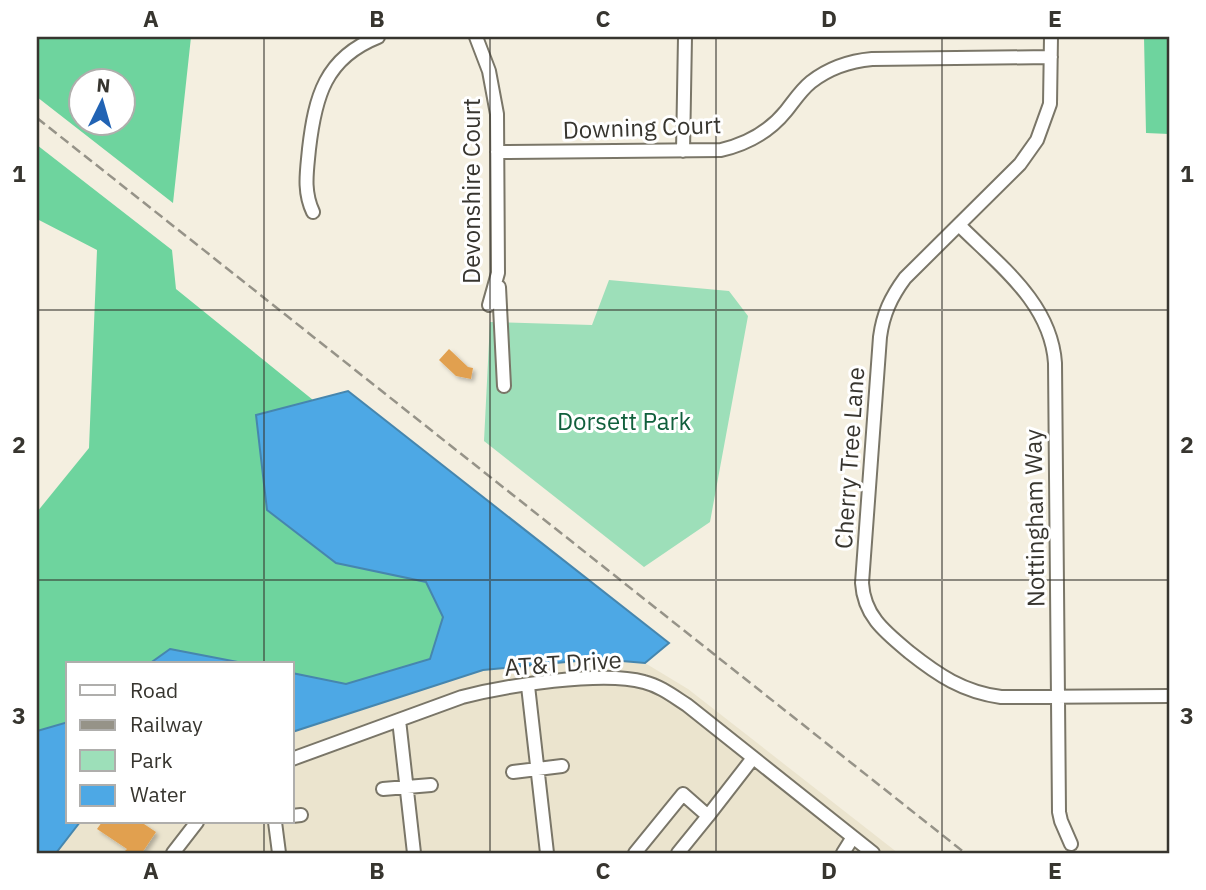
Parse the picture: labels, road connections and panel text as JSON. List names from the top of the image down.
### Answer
{
  "streets": {
    "street": [
      "Downing Court",
      "Devonshire Court",
      "Cherry Tree Lane",
      "Nottingham Way",
      "AT&T Drive"
    ]
  },
  "crossings": [
    ["Downing Court", "Devonshire Court"],
    ["Downing Court", "Cherry Tree Lane"],
    ["Cherry Tree Lane", "Nottingham Way"]
  ],
  "parks": ["Dorsett Park"],
  "legend": [
    "Road",
    "Railway",
    "Park",
    "Water"
  ],
  "north": "top",
  "grid": {
    "columns": [
      "A",
      "B",
      "C",
      "D",
      "E"
    ],
    "rows": ["1", "2", "3"]
  }
}
